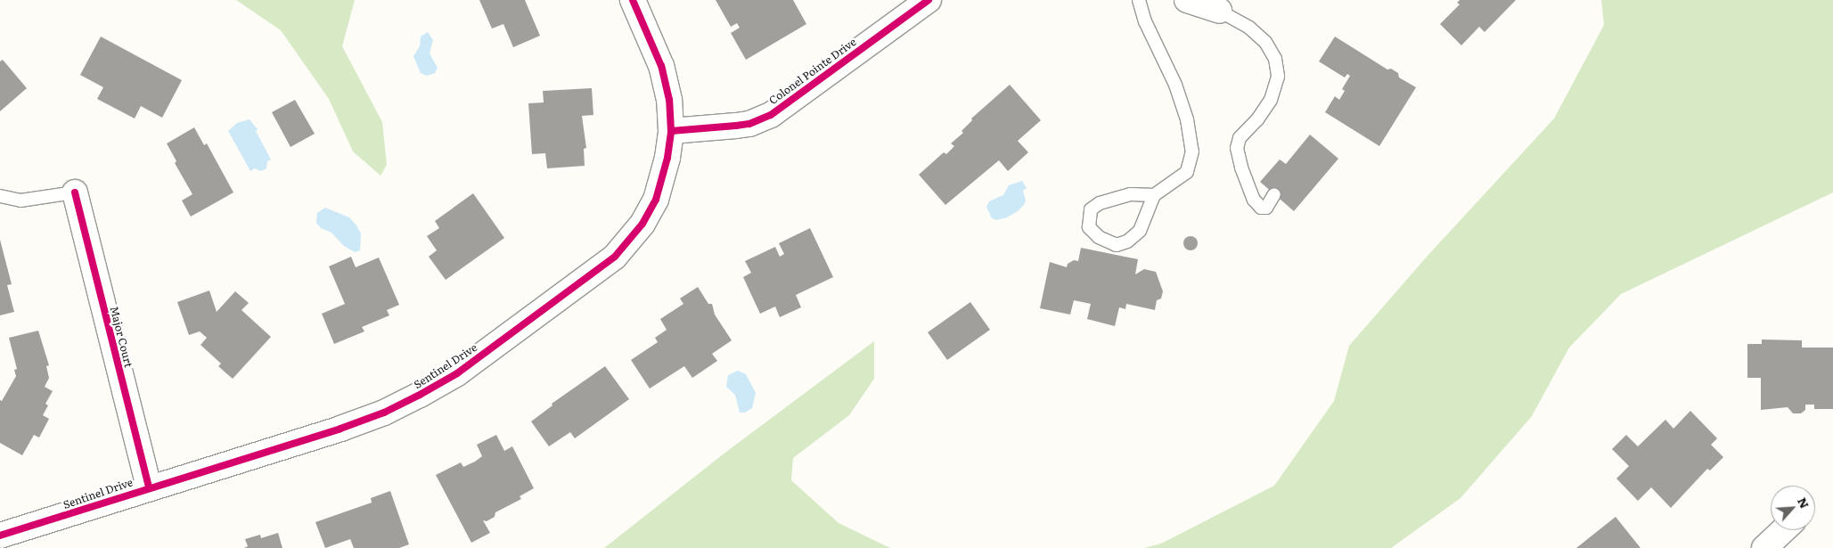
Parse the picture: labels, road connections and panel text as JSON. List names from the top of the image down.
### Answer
{
  "streets": {
    "street": ["Colonel Pointe Drive", "Major Court", "Sentinel Drive"]
  },
  "crossings": [
    ["Colonel Pointe Drive", "Sentinel Drive"],
    ["Major Court", "Sentinel Drive"]
  ],
  "north": "top right"
}
